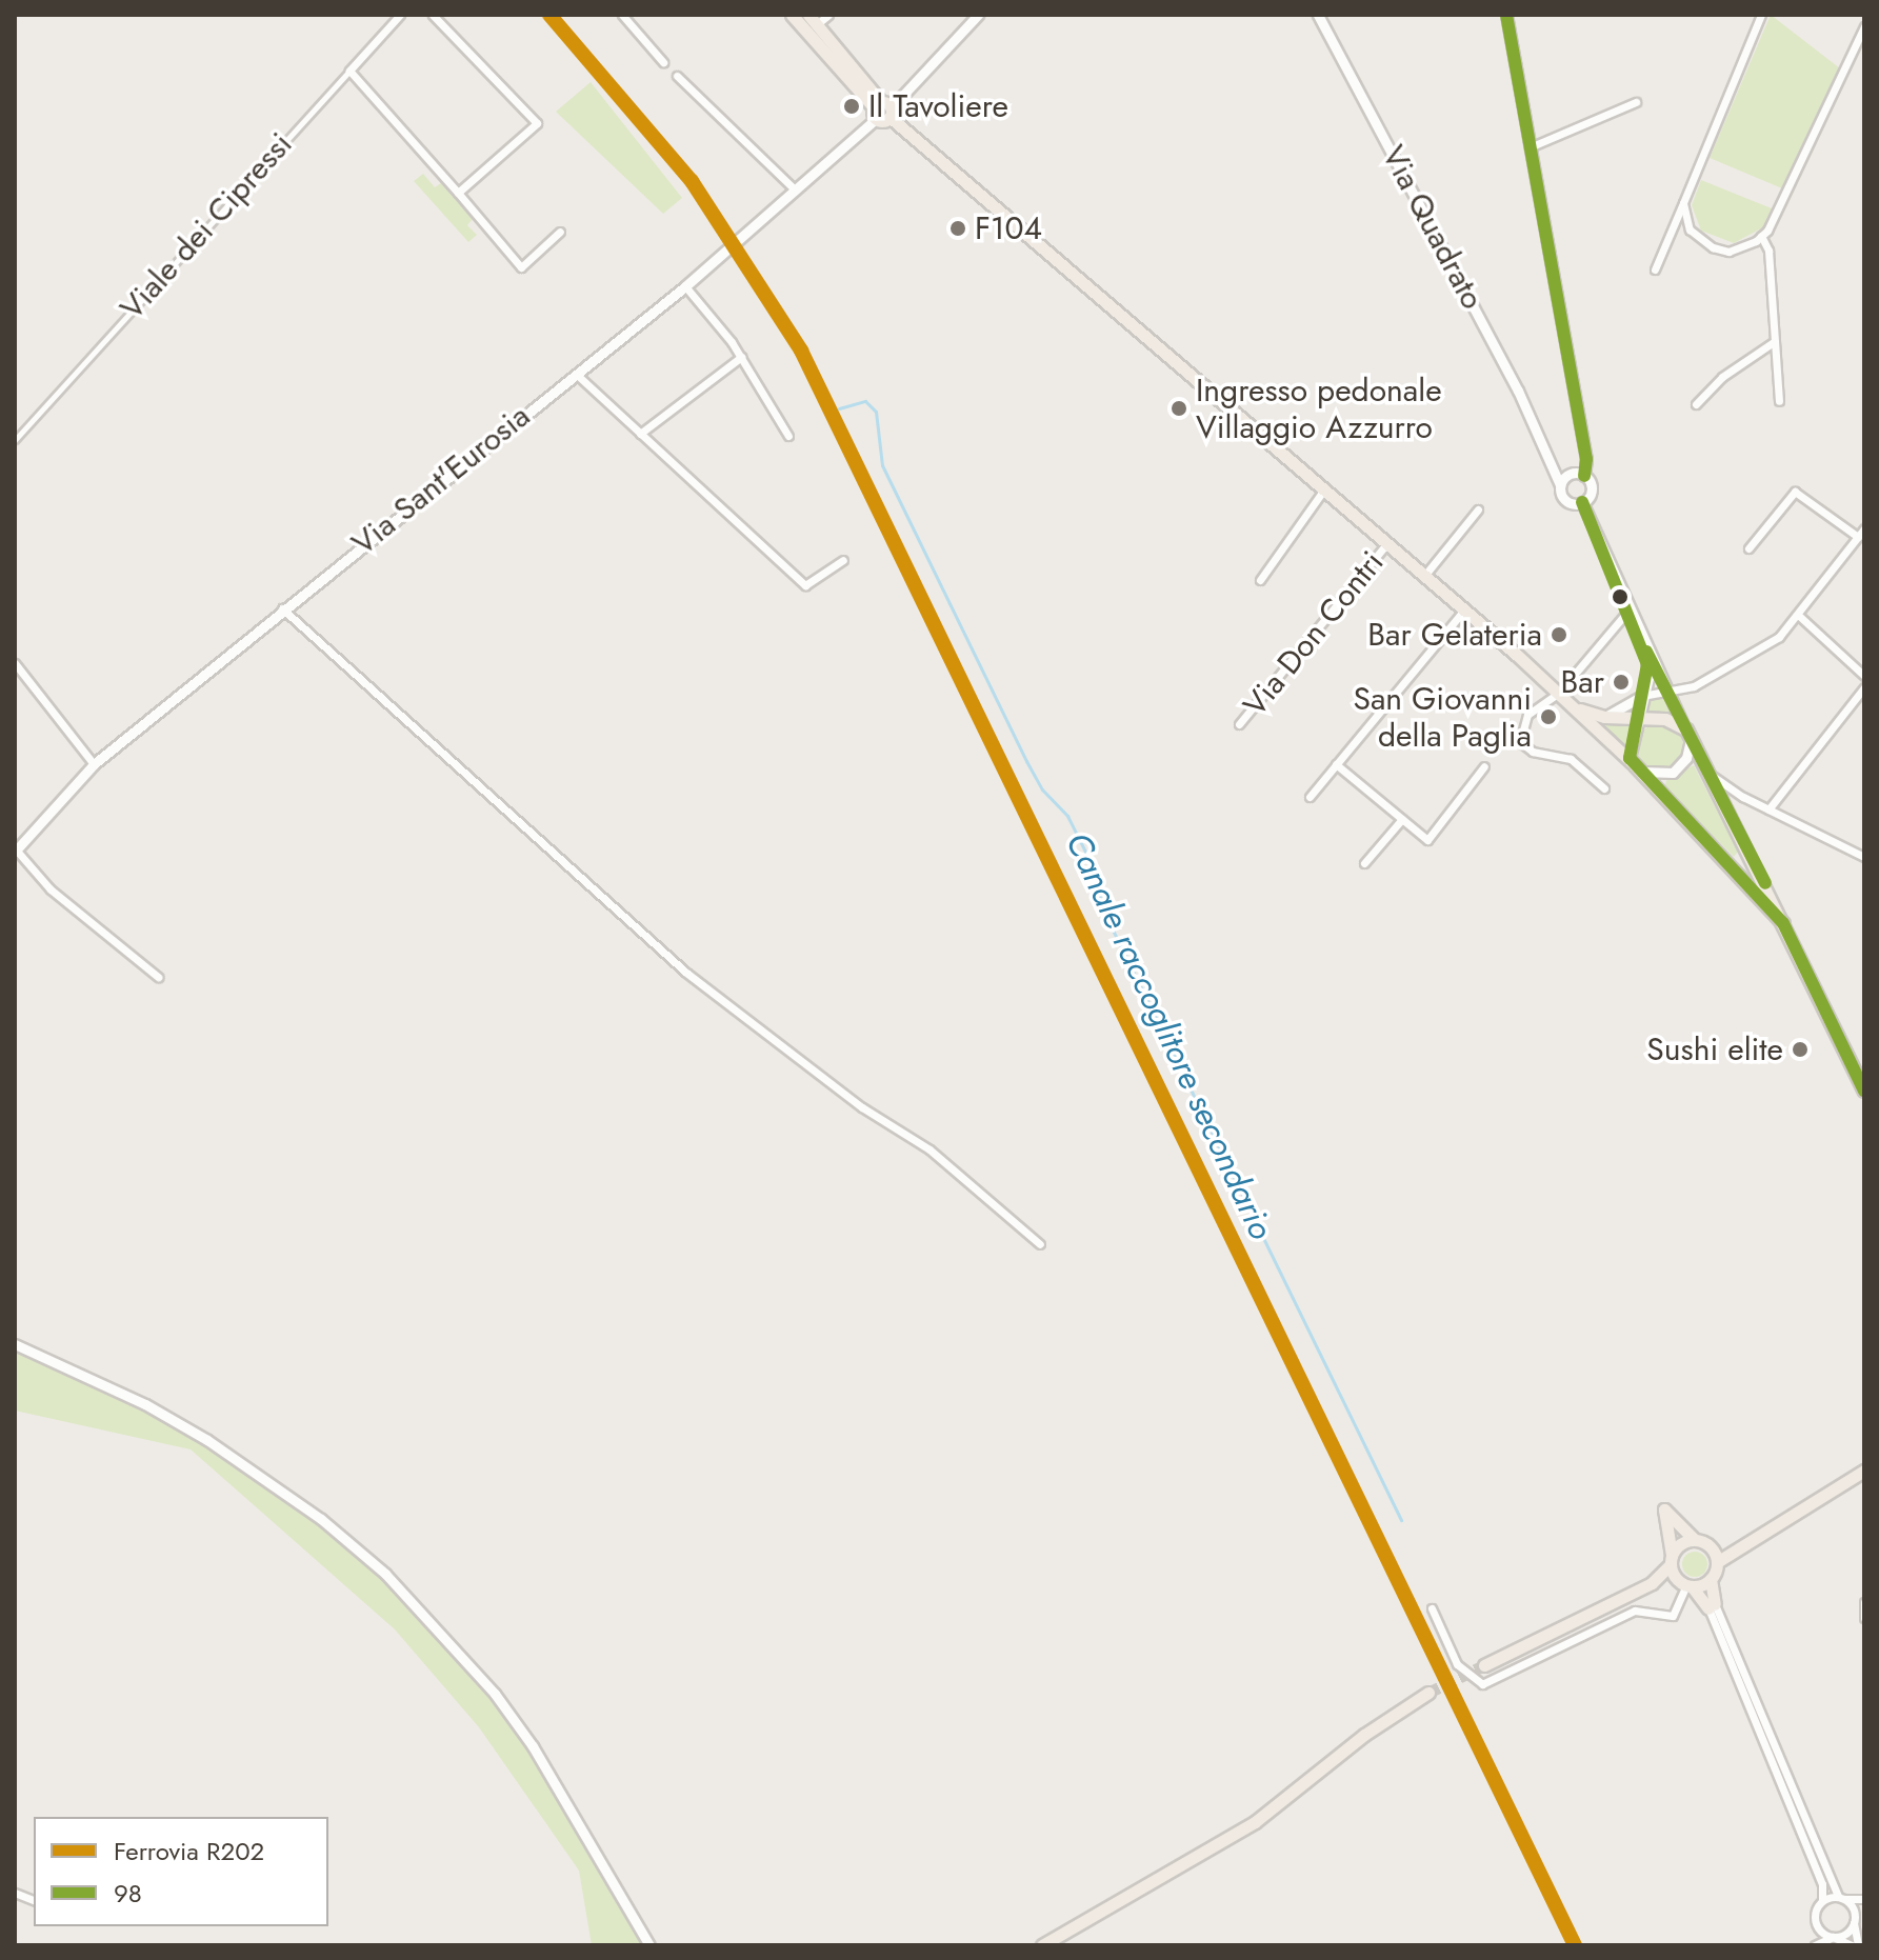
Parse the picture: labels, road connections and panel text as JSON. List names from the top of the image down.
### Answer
{
  "streets": {
    "street": [
      "Viale dei Cipressi",
      "Via Quadrato",
      "Via Sant'Eurosia",
      "Via Don Contri"
    ]
  },
  "water": ["Canale raccoglitore secondario"],
  "places": [
    "Il Tavoliere",
    "F104",
    "Ingresso pedonale Villaggio Azzurro",
    "Bar Gelateria",
    "Bar",
    "San Giovanni della Paglia",
    "Sushi elite"
  ],
  "lines": ["rail line R202", "transit line 98"],
  "legend": ["Ferrovia R202", "98"]
}
